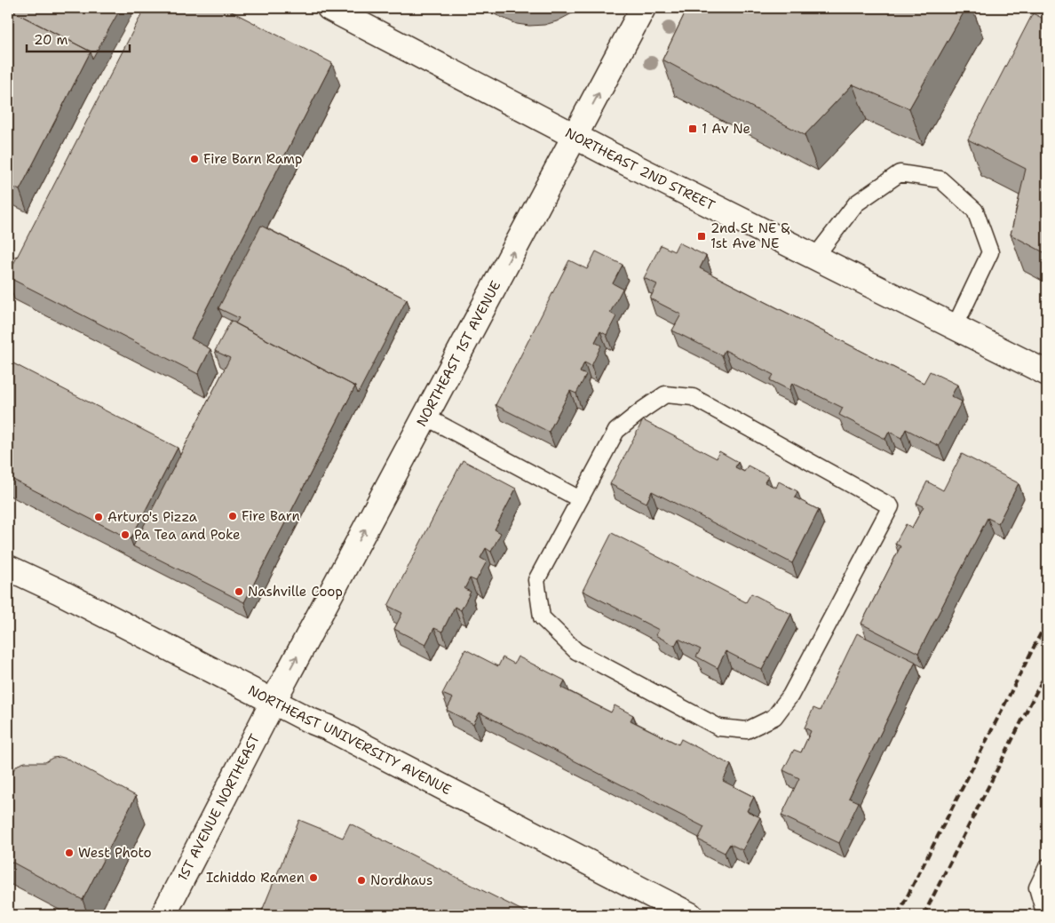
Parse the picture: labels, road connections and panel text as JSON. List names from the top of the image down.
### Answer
{
  "streets": {
    "main road": [
      "NORTHEAST 2ND STREET",
      "NORTHEAST 1ST AVENUE",
      "NORTHEAST UNIVERSITY AVENUE",
      "1ST AVENUE NORTHEAST"
    ]
  },
  "crossings": [
    ["NORTHEAST 2ND STREET", "NORTHEAST 1ST AVENUE"],
    ["NORTHEAST 1ST AVENUE", "NORTHEAST UNIVERSITY AVENUE"],
    ["NORTHEAST 1ST AVENUE", "1ST AVENUE NORTHEAST"],
    ["NORTHEAST UNIVERSITY AVENUE", "1ST AVENUE NORTHEAST"]
  ],
  "one_way": ["NORTHEAST 1ST AVENUE"],
  "places": {
    "transit": ["1 Av Ne", "2nd St NE & 1st Ave NE"],
    "other": [
      "Fire Barn Ramp",
      "Fire Barn",
      "Arturo's Pizza",
      "Pa Tea and Poke",
      "Nashville Coop",
      "West Photo",
      "Ichiddo Ramen",
      "Nordhaus"
    ]
  },
  "scale_bar": "20 m"
}
